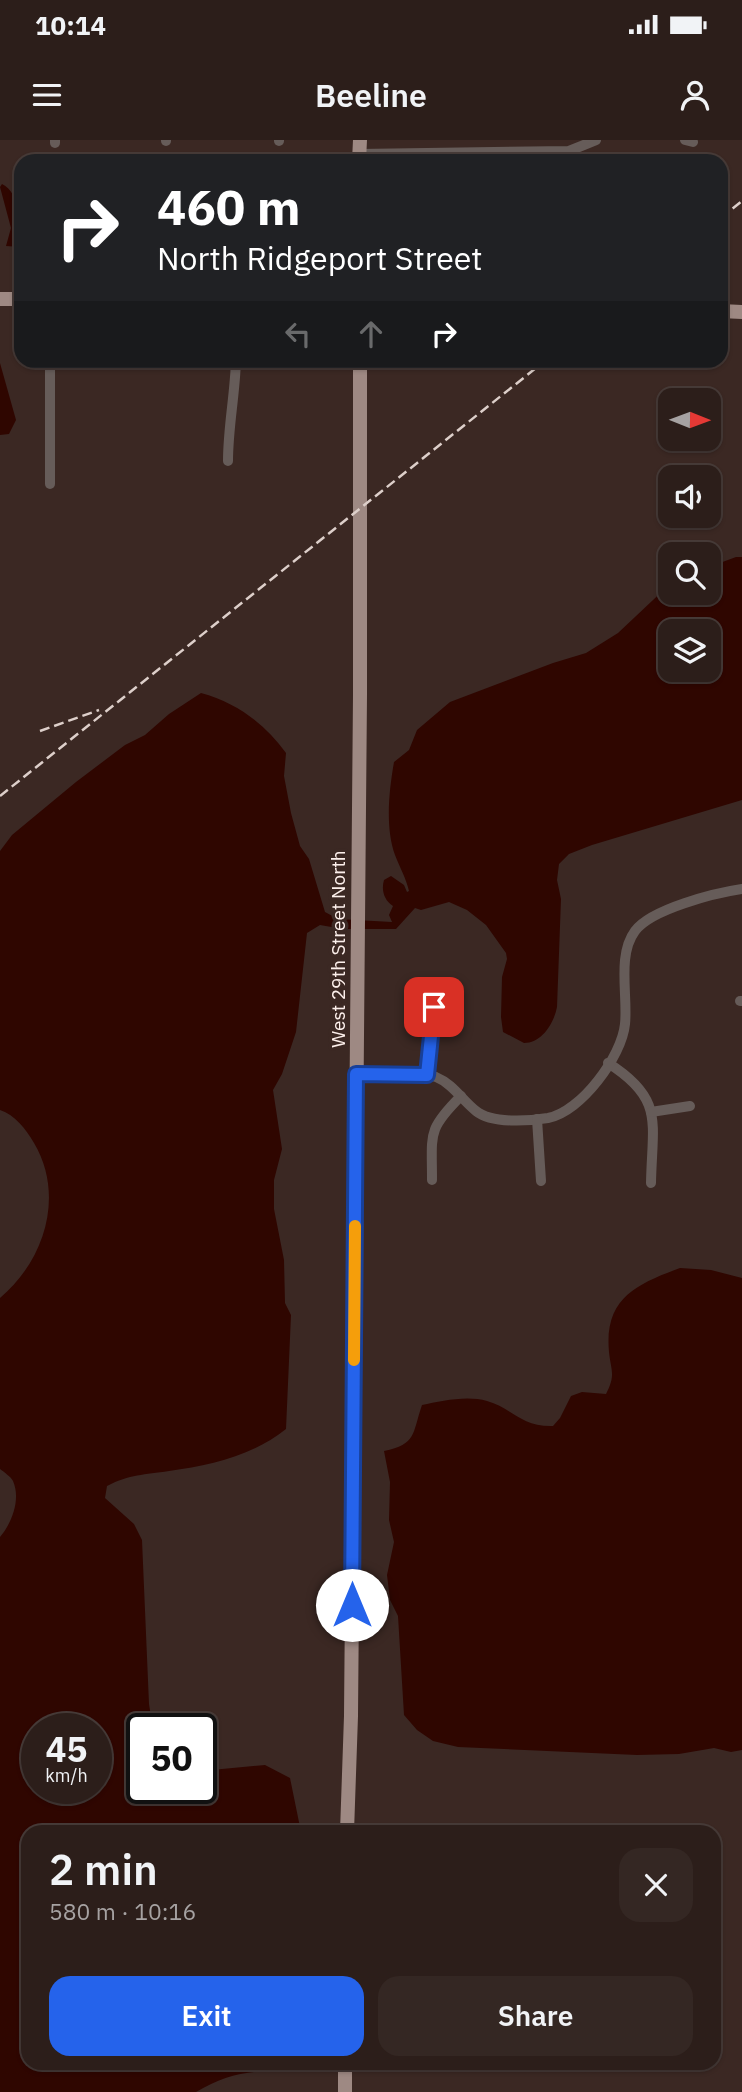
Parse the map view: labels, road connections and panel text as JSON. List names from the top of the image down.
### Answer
{
  "streets": {
    "main road": ["West 29th Street North"]
  },
  "north": "right",
  "page": {
    "status": "10:14",
    "header": "Beeline",
    "turn": ["460 m", "North Ridgeport Street"],
    "speed": "45 km/h",
    "limit": "50",
    "heading": ["2 min", "580 m · 10:16"],
    "buttons": ["Exit", "Share"]
  }
}
